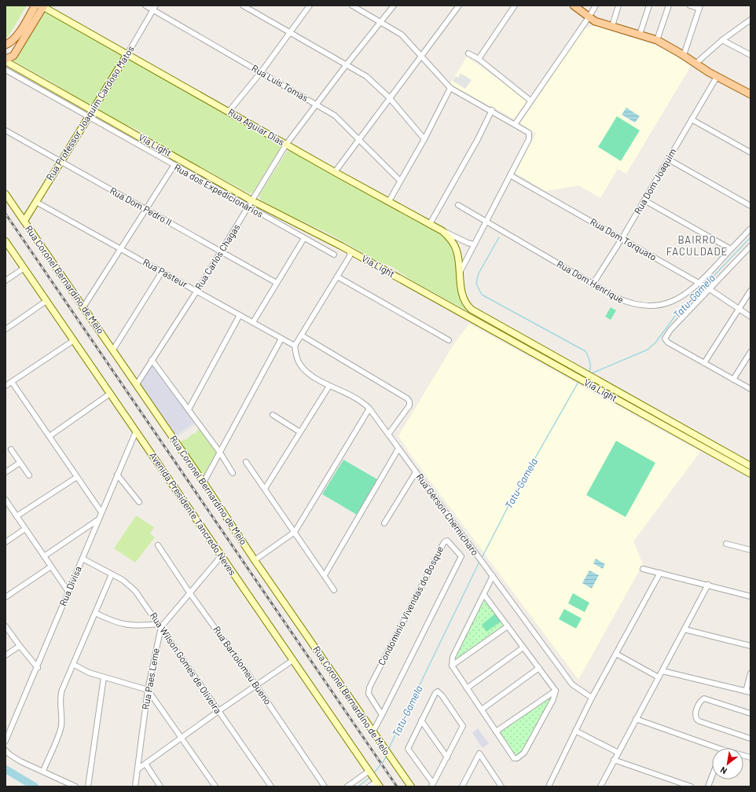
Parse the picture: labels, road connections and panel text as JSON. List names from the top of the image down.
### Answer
{
  "streets": {
    "main road": [
      "Rua Professor Joaquim Cardoso Matos",
      "Rua Aguiar Dias",
      "Via Light",
      "Rua Coronel Bernardino de Melo",
      "Avenida Presidente Tancredo Neves"
    ],
    "street": [
      "Rua Luís Tomás",
      "Rua Dom Joaquim",
      "Rua dos Expedicionários",
      "Rua Dom Pedro II",
      "Rua Dom Torquato",
      "Rua Carlos Chagas",
      "Rua Pasteur",
      "Rua Dom Henrique",
      "Rua Gérson Chernicharo",
      "Rua Divisa",
      "Condomínio Vivendas do Bosque",
      "Rua Wilson Gomes de Oliveira",
      "Rua Bartolomeu Bueno",
      "Rua Paes Leme"
    ]
  },
  "crossings": [
    ["Rua Luís Tomás", "Rua Professor Joaquim Cardoso Matos"],
    ["Rua Luís Tomás", "Rua Carlos Chagas"],
    ["Rua Professor Joaquim Cardoso Matos", "Rua Aguiar Dias"],
    ["Rua Professor Joaquim Cardoso Matos", "Via Light"],
    ["Rua Professor Joaquim Cardoso Matos", "Rua dos Expedicionários"],
    ["Rua Professor Joaquim Cardoso Matos", "Rua Dom Pedro II"],
    ["Rua Professor Joaquim Cardoso Matos", "Rua Pasteur"],
    ["Rua Professor Joaquim Cardoso Matos", "Rua Coronel Bernardino de Melo"],
    ["Rua Aguiar Dias", "Via Light"],
    ["Rua Aguiar Dias", "Rua Carlos Chagas"],
    ["Via Light", "Rua Carlos Chagas"],
    ["Rua Dom Joaquim", "Rua Dom Torquato"],
    ["Rua Dom Joaquim", "Rua Dom Henrique"],
    ["Rua dos Expedicionários", "Rua Carlos Chagas"],
    ["Rua Dom Pedro II", "Rua Carlos Chagas"],
    ["Rua Dom Torquato", "Rua Dom Henrique"],
    ["Rua Carlos Chagas", "Rua Pasteur"],
    ["Rua Carlos Chagas", "Rua Coronel Bernardino de Melo"],
    ["Rua Pasteur", "Rua Gérson Chernicharo"],
    ["Rua Coronel Bernardino de Melo", "Condomínio Vivendas do Bosque"],
    ["Avenida Presidente Tancredo Neves", "Rua Divisa"],
    ["Avenida Presidente Tancredo Neves", "Rua Paes Leme"],
    ["Rua Divisa", "Rua Wilson Gomes de Oliveira"],
    ["Rua Wilson Gomes de Oliveira", "Rua Paes Leme"],
    ["Rua Bartolomeu Bueno", "Rua Paes Leme"]
  ],
  "districts": ["BAIRRO FACULDADE"],
  "water": ["Tatu-Gamela"],
  "north": "bottom left"
}
